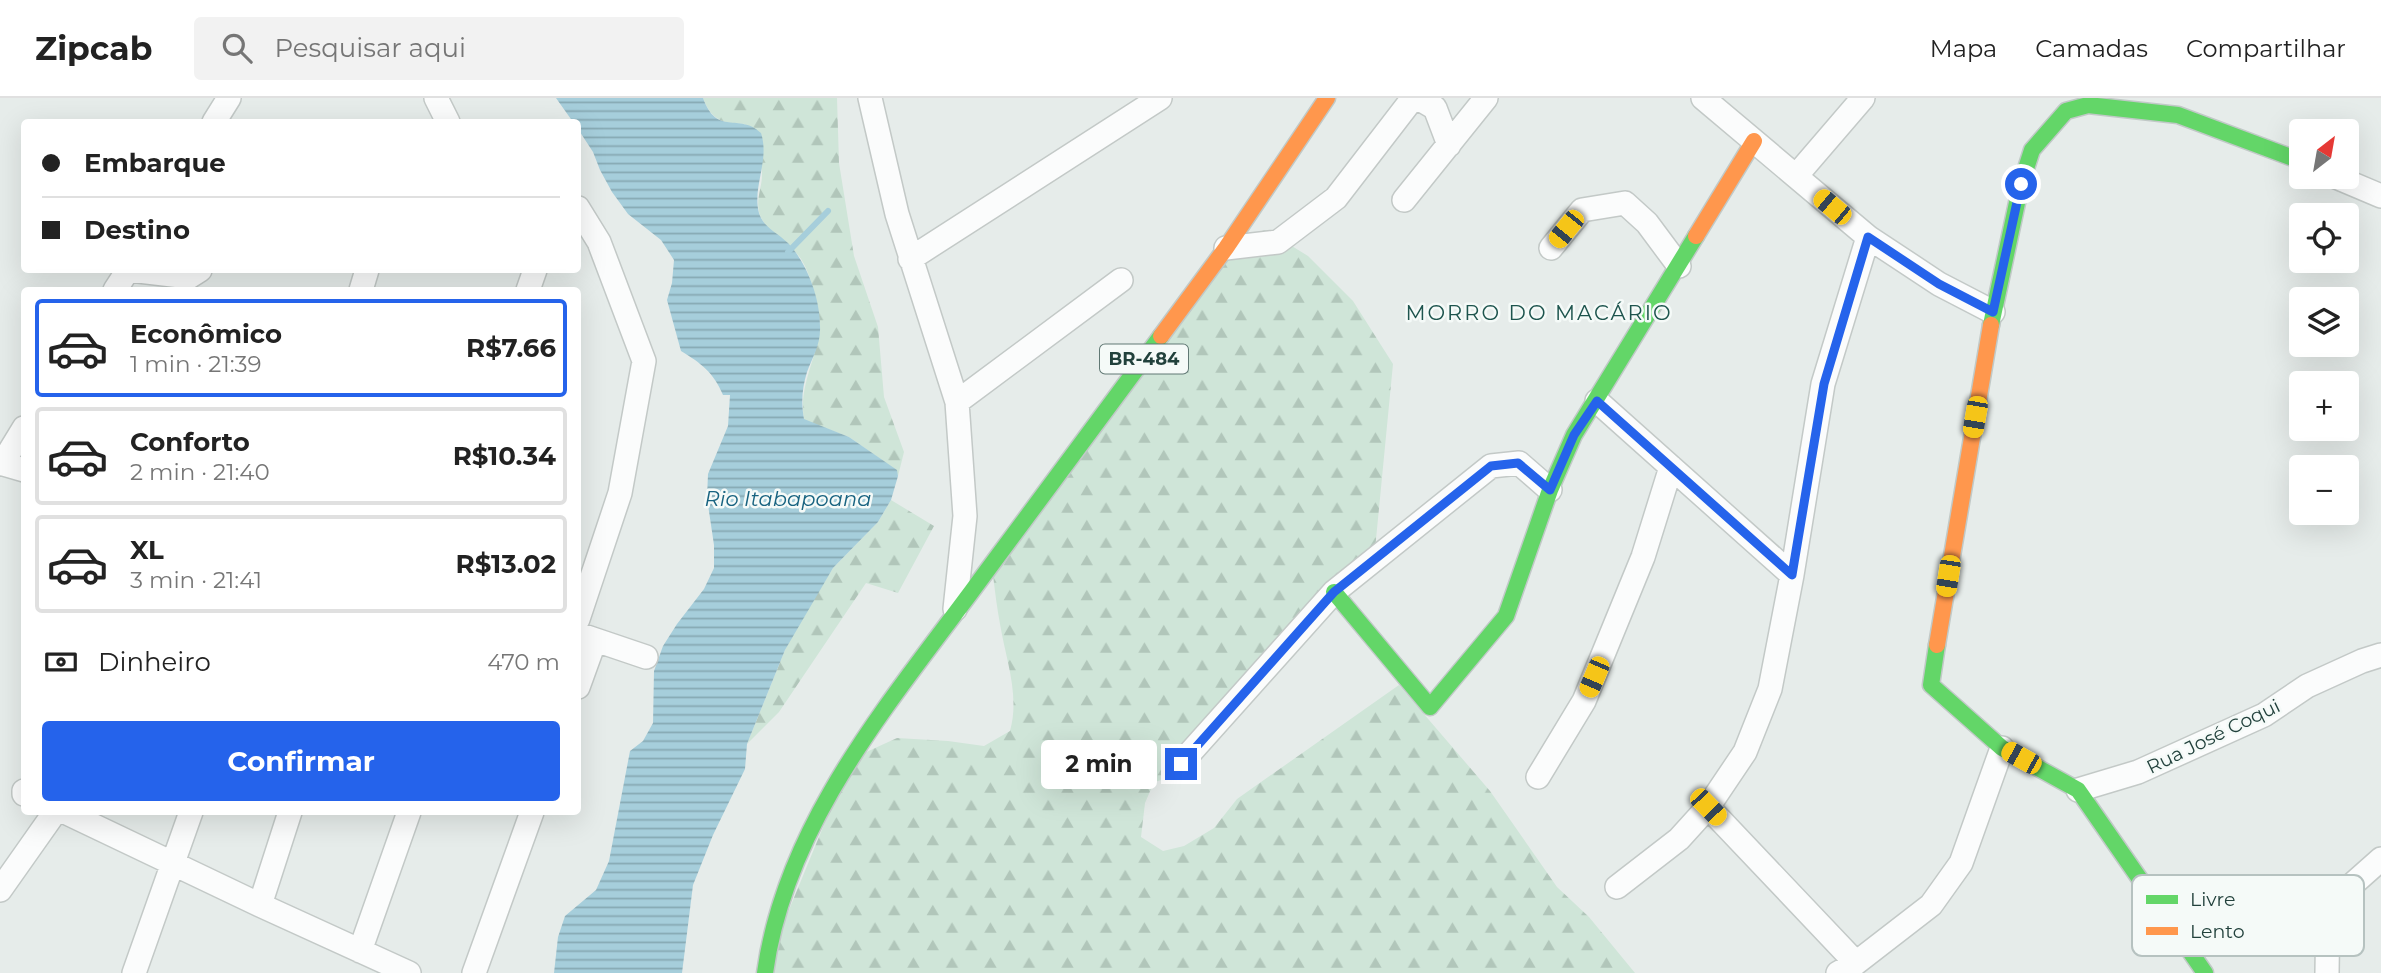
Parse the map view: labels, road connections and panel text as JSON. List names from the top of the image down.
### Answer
{
  "streets": {
    "street": ["BR-484", "Rua José Coqui"]
  },
  "districts": ["MORRO DO MACÁRIO"],
  "water": ["Rio Itabapoana"],
  "legend": ["Livre", "Lento"],
  "north": "top right",
  "page": {
    "header": "Zipcab",
    "search": "Pesquisar aqui",
    "nav": ["Mapa", "Camadas", "Compartilhar"],
    "map_buttons": ["+", "−"],
    "banner": ["Embarque", "Destino"],
    "list": [
      {
        "name": "Econômico",
        "note": "1 min · 21:39",
        "value": "R$7.66"
      },
      {
        "name": "Conforto",
        "note": "2 min · 21:40",
        "value": "R$10.34"
      },
      {
        "name": "XL",
        "note": "3 min · 21:41",
        "value": "R$13.02"
      }
    ],
    "pay": ["Dinheiro", "470 m"],
    "buttons": "Confirmar",
    "bubble": "2 min"
  }
}
